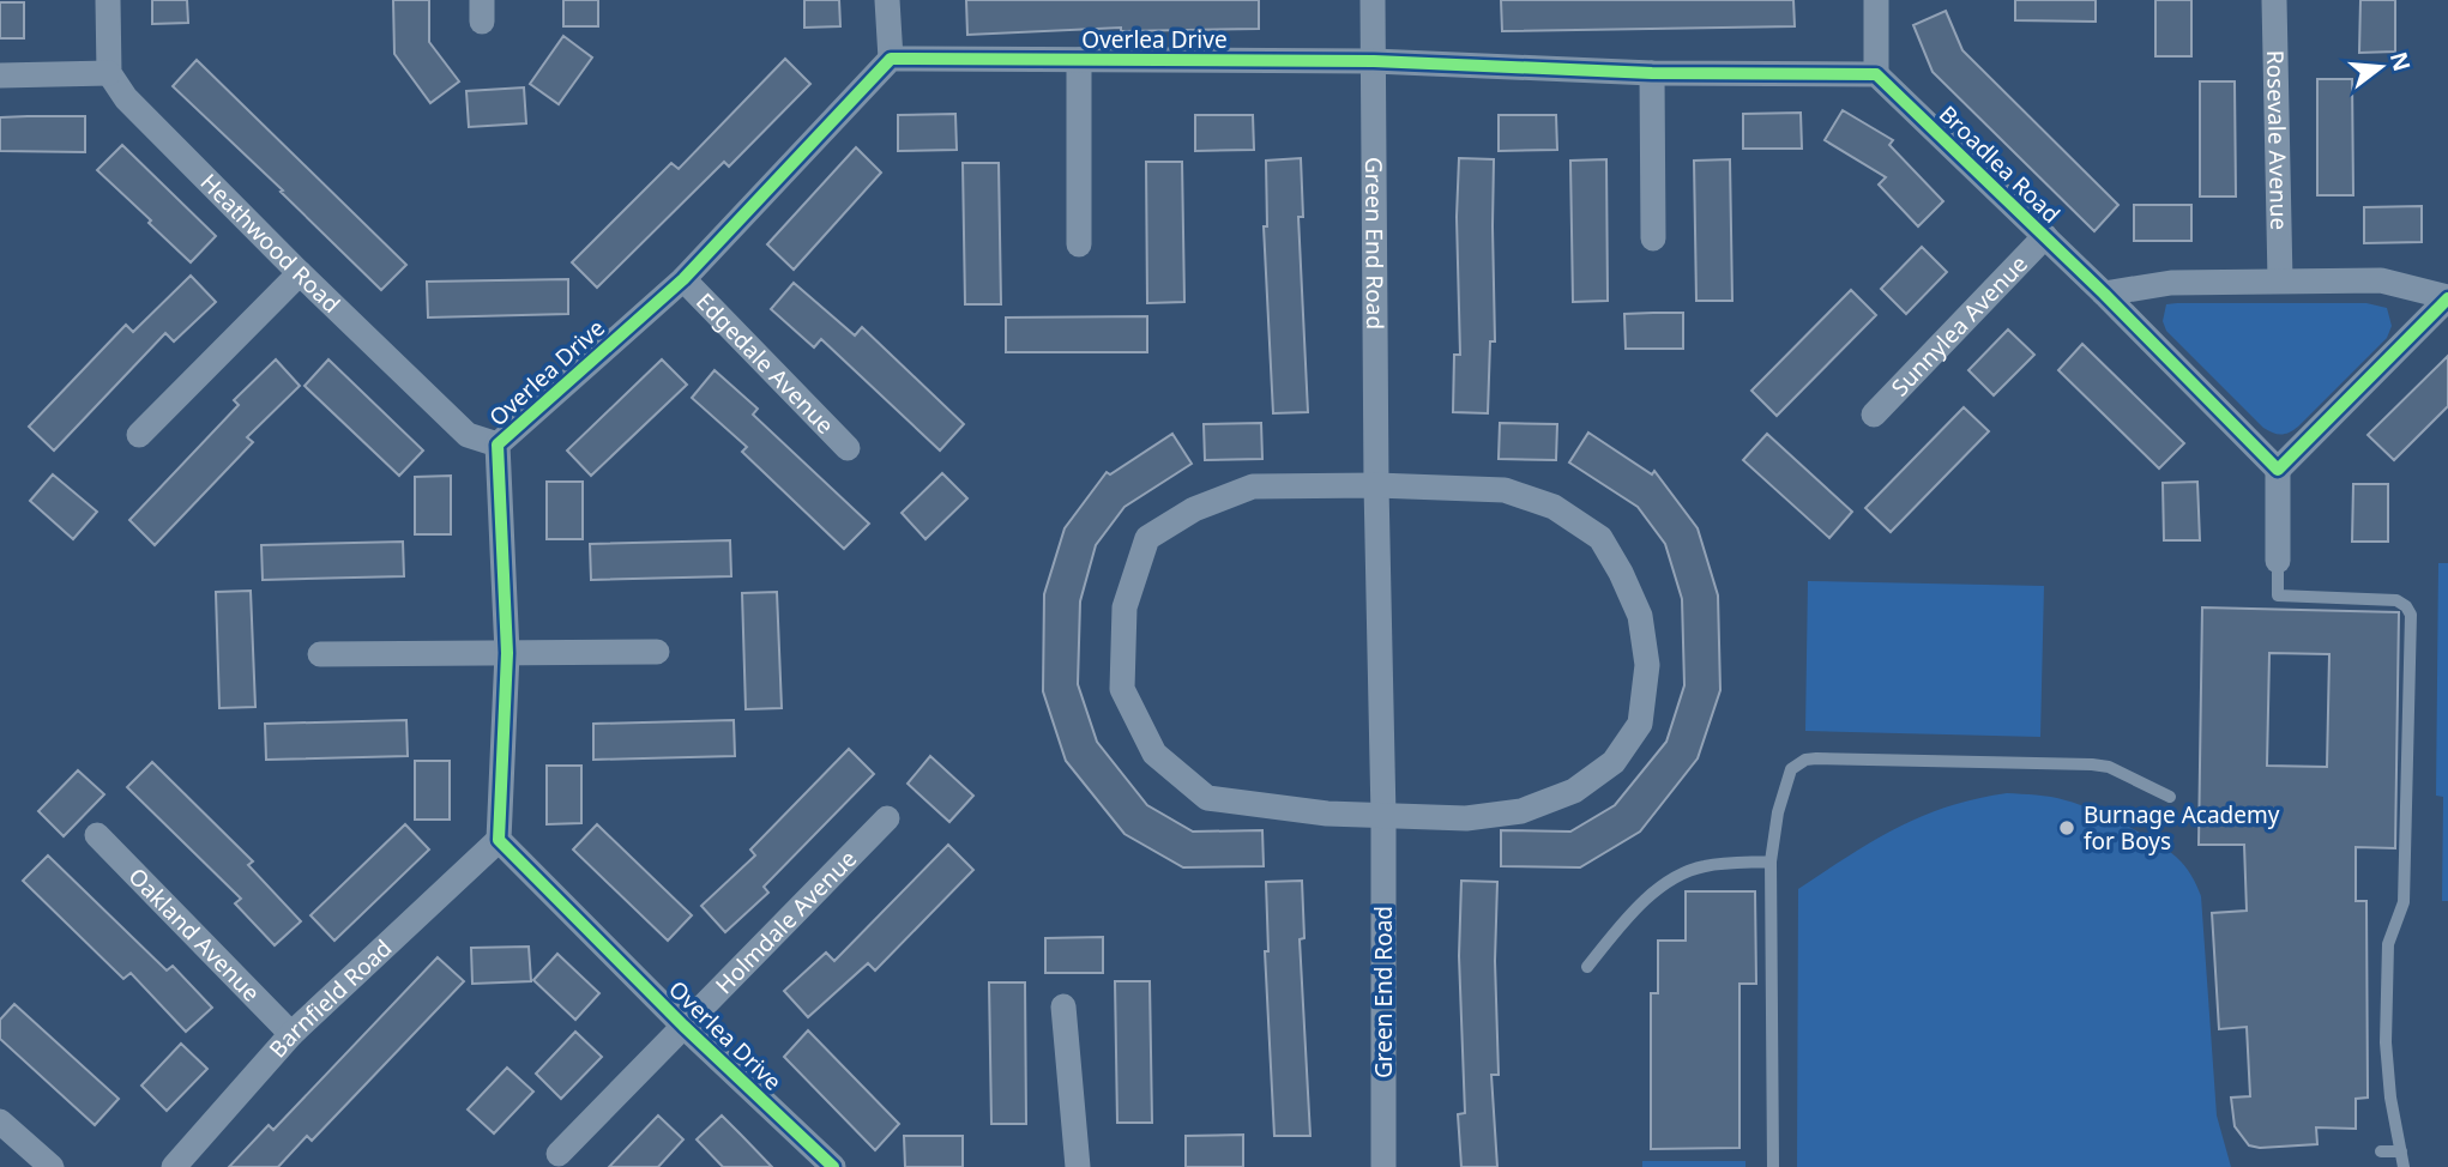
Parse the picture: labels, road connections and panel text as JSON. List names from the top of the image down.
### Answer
{
  "streets": {
    "street": [
      "Overlea Drive",
      "Rosevale Avenue",
      "Broadlea Road",
      "Heathwood Road",
      "Green End Road",
      "Sunnylea Avenue",
      "Edgedale Avenue",
      "Holmdale Avenue",
      "Oakland Avenue",
      "Barnfield Road"
    ]
  },
  "crossings": [
    ["Overlea Drive", "Heathwood Road"],
    ["Overlea Drive", "Green End Road"],
    ["Overlea Drive", "Edgedale Avenue"],
    ["Overlea Drive", "Holmdale Avenue"],
    ["Overlea Drive", "Barnfield Road"],
    ["Broadlea Road", "Sunnylea Avenue"],
    ["Oakland Avenue", "Barnfield Road"]
  ],
  "places": ["Burnage Academy for Boys"],
  "north": "right"
}
